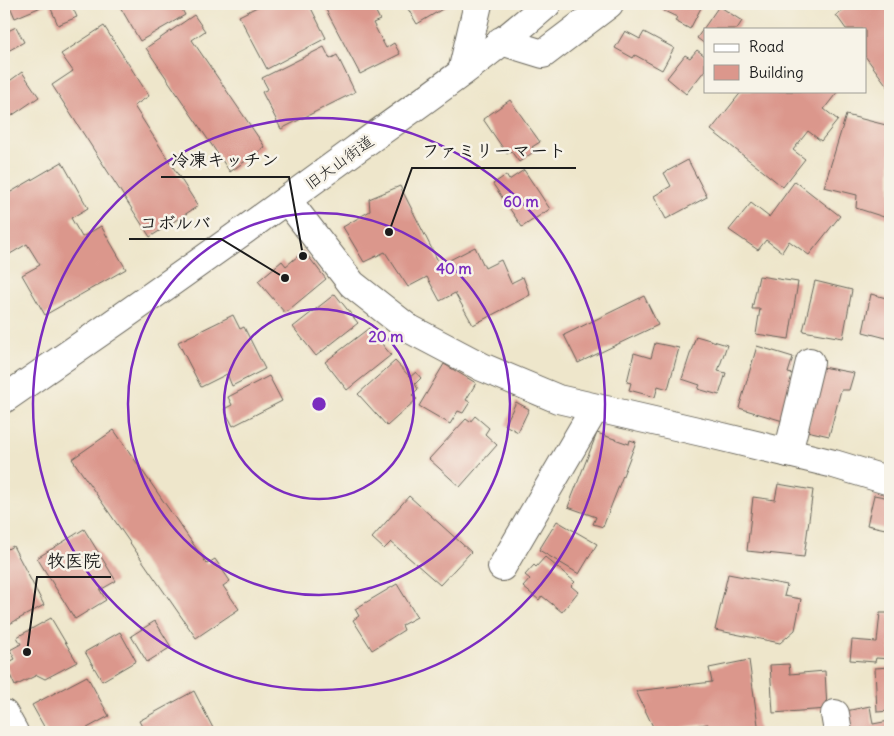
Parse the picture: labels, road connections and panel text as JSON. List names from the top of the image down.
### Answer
{
  "streets": {
    "street": ["旧大山街道"]
  },
  "places": [
    "ファミリーマート",
    "冷凍キッチン",
    "コボルバ",
    "牧医院"
  ],
  "legend": ["Road", "Building"],
  "rings": ["60 m", "40 m", "20 m"]
}
